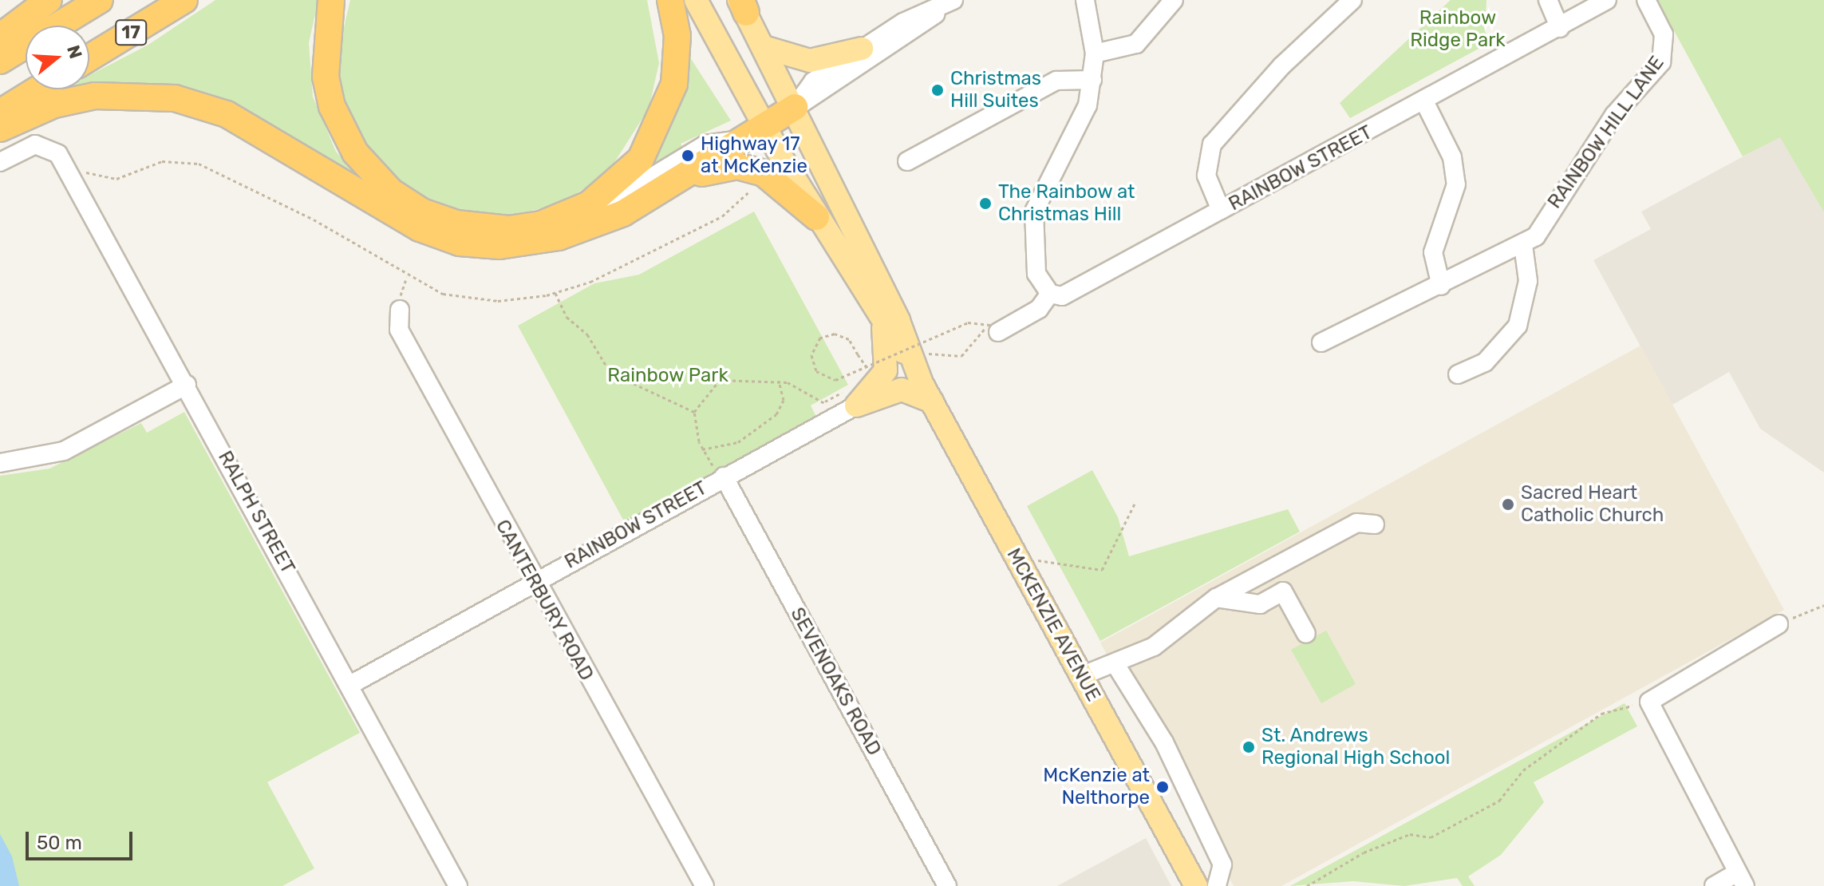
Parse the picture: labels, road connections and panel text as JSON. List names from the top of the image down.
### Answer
{
  "streets": {
    "highway": ["17"],
    "main road": ["MCKENZIE AVENUE"],
    "street": [
      "RAINBOW HILL LANE",
      "RAINBOW STREET",
      "RALPH STREET",
      "CANTERBURY ROAD",
      "SEVENOAKS ROAD"
    ]
  },
  "crossings": [
    ["RAINBOW STREET", "RALPH STREET"],
    ["RAINBOW STREET", "CANTERBURY ROAD"],
    ["RAINBOW STREET", "SEVENOAKS ROAD"]
  ],
  "parks": ["Rainbow Ridge Park", "Rainbow Park"],
  "places": [
    "Christmas Hill Suites",
    "Highway 17 at McKenzie",
    "The Rainbow at Christmas Hill",
    "Sacred Heart Catholic Church",
    "St. Andrews Regional High School",
    "McKenzie at Nelthorpe"
  ],
  "scale_bar": "50 m",
  "north": "right"
}
